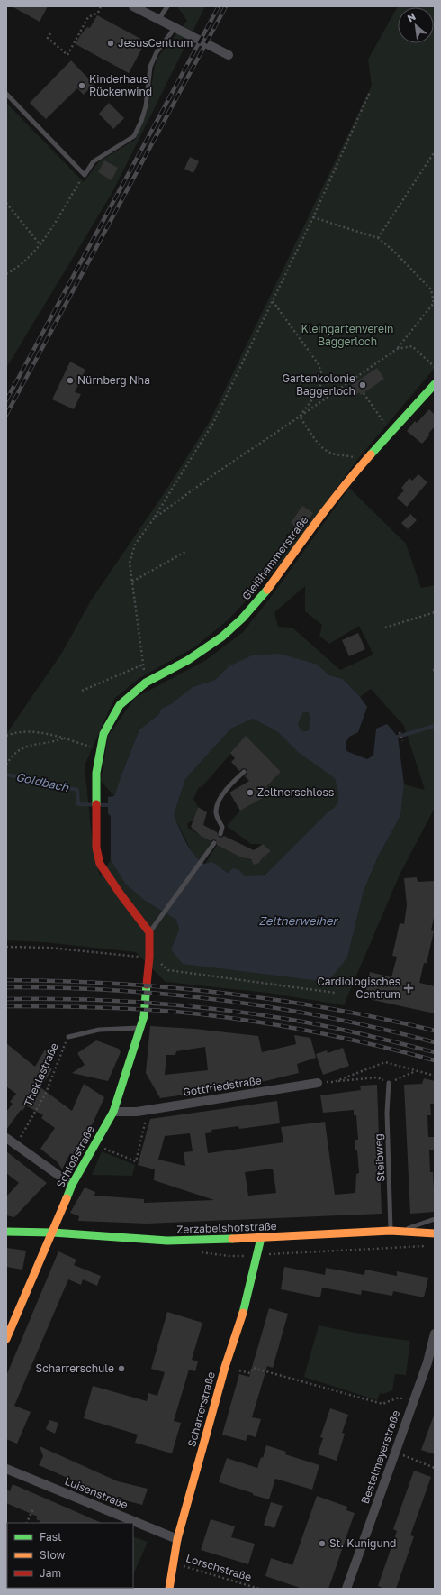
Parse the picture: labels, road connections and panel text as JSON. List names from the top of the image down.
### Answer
{
  "streets": {
    "street": [
      "Gleißhammerstraße",
      "Gottfriedstraße",
      "Schloßstraße",
      "Zerzabelshofstraße",
      "Scharrerstraße",
      "Bestelmeyerstraße",
      "Luisenstraße"
    ],
    "lane": ["Theklastraße", "Steibweg"],
    "path": ["Lorschstraße"]
  },
  "crossings": [
    ["Theklastraße", "Schloßstraße"],
    ["Gottfriedstraße", "Schloßstraße"],
    ["Schloßstraße", "Zerzabelshofstraße"],
    ["Steibweg", "Zerzabelshofstraße"],
    ["Zerzabelshofstraße", "Scharrerstraße"],
    ["Scharrerstraße", "Luisenstraße"],
    ["Scharrerstraße", "Lorschstraße"]
  ],
  "water": ["Goldbach", "Zeltnerweiher"],
  "parks": ["Kleingartenverein Baggerloch"],
  "places": {
    "other": [
      "JesusCentrum",
      "Kinderhaus Rückenwind",
      "Nürnberg Nha",
      "Gartenkolonie Baggerloch",
      "Zeltnerschloss",
      "Scharrerschule",
      "St. Kunigund"
    ],
    "health": ["Cardiologisches Centrum"]
  },
  "legend": ["Fast", "Slow", "Jam"],
  "north": "top left"
}
